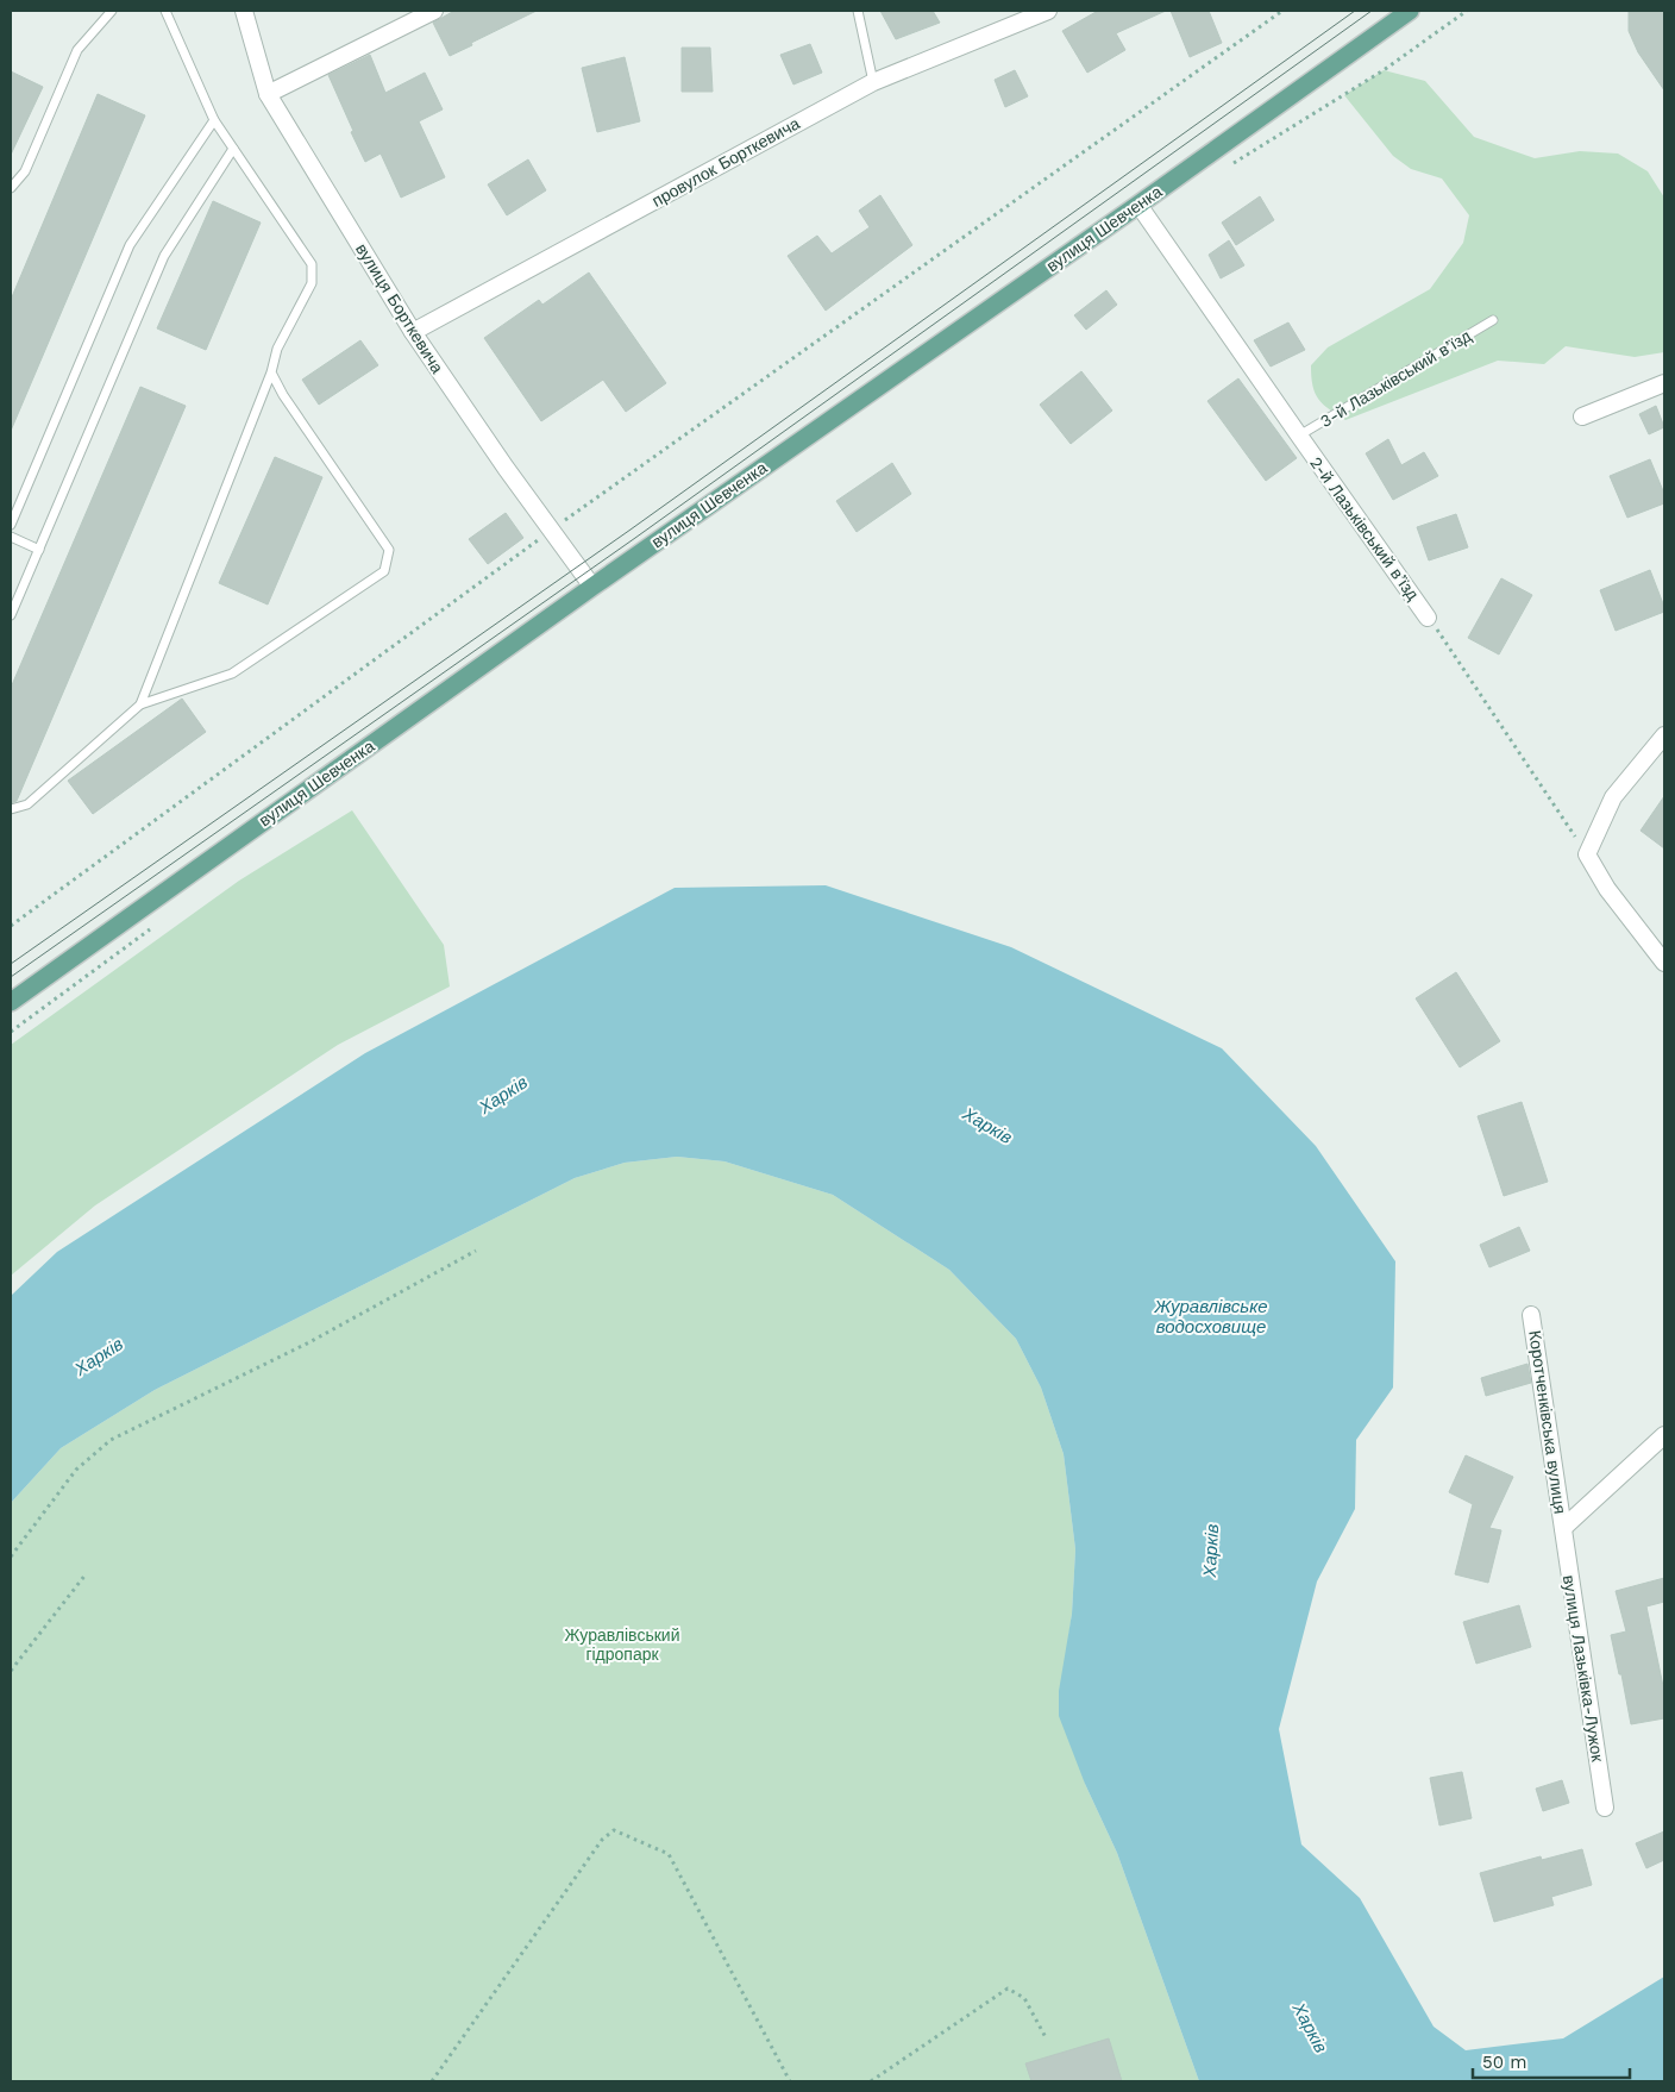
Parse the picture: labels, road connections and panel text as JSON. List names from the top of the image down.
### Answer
{
  "streets": {
    "main road": ["вулиця Шевченка"],
    "street": [
      "провулок Борткевича",
      "вулиця Борткевича",
      "2-й Лазьківський в’їзд",
      "Коротченківська вулиця",
      "вулиця Лазьківка-Лужок"
    ],
    "lane": ["3-й Лазьківський в’їзд"]
  },
  "crossings": [
    ["провулок Борткевича", "вулиця Борткевича"],
    ["вулиця Шевченка", "вулиця Борткевича"],
    ["вулиця Шевченка", "2-й Лазьківський в’їзд"],
    ["3-й Лазьківський в’їзд", "2-й Лазьківський в’їзд"],
    ["Коротченківська вулиця", "вулиця Лазьківка-Лужок"]
  ],
  "water": ["Харків", "Журавлівське водосховище"],
  "parks": ["Журавлівський гідропарк"],
  "scale_bar": "50 m"
}
